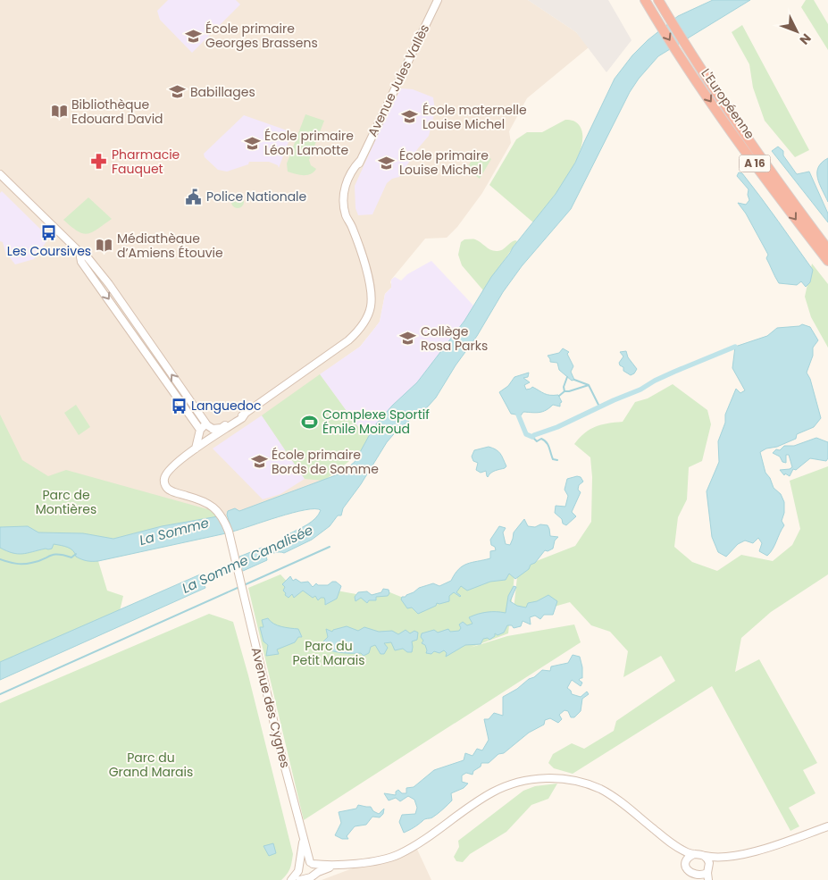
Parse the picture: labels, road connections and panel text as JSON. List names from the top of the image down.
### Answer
{
  "streets": {
    "highway": ["L'Européenne", "A 16"],
    "street": ["Avenue Jules Vallès", "Avenue des Cygnes"]
  },
  "water": ["La Somme", "La Somme Canalisée"],
  "parks": ["Parc de Montières", "Parc du Petit Marais", "Parc du Grand Marais"],
  "places": {
    "school or university": [
      "École primaire Georges Brassens",
      "Babillages",
      "École maternelle Louise Michel",
      "École primaire Léon Lamotte",
      "École primaire Louise Michel",
      "Collège Rosa Parks",
      "École primaire Bords de Somme"
    ],
    "library": ["Bibliothèque Edouard David", "Médiathèque d’Amiens Étouvie"],
    "pharmacy": ["Pharmacie Fauquet"],
    "public building": ["Police Nationale"],
    "bus stop": ["Les Coursives", "Languedoc"],
    "sports": ["Complexe Sportif Émile Moiroud"]
  },
  "north": "bottom right"
}
